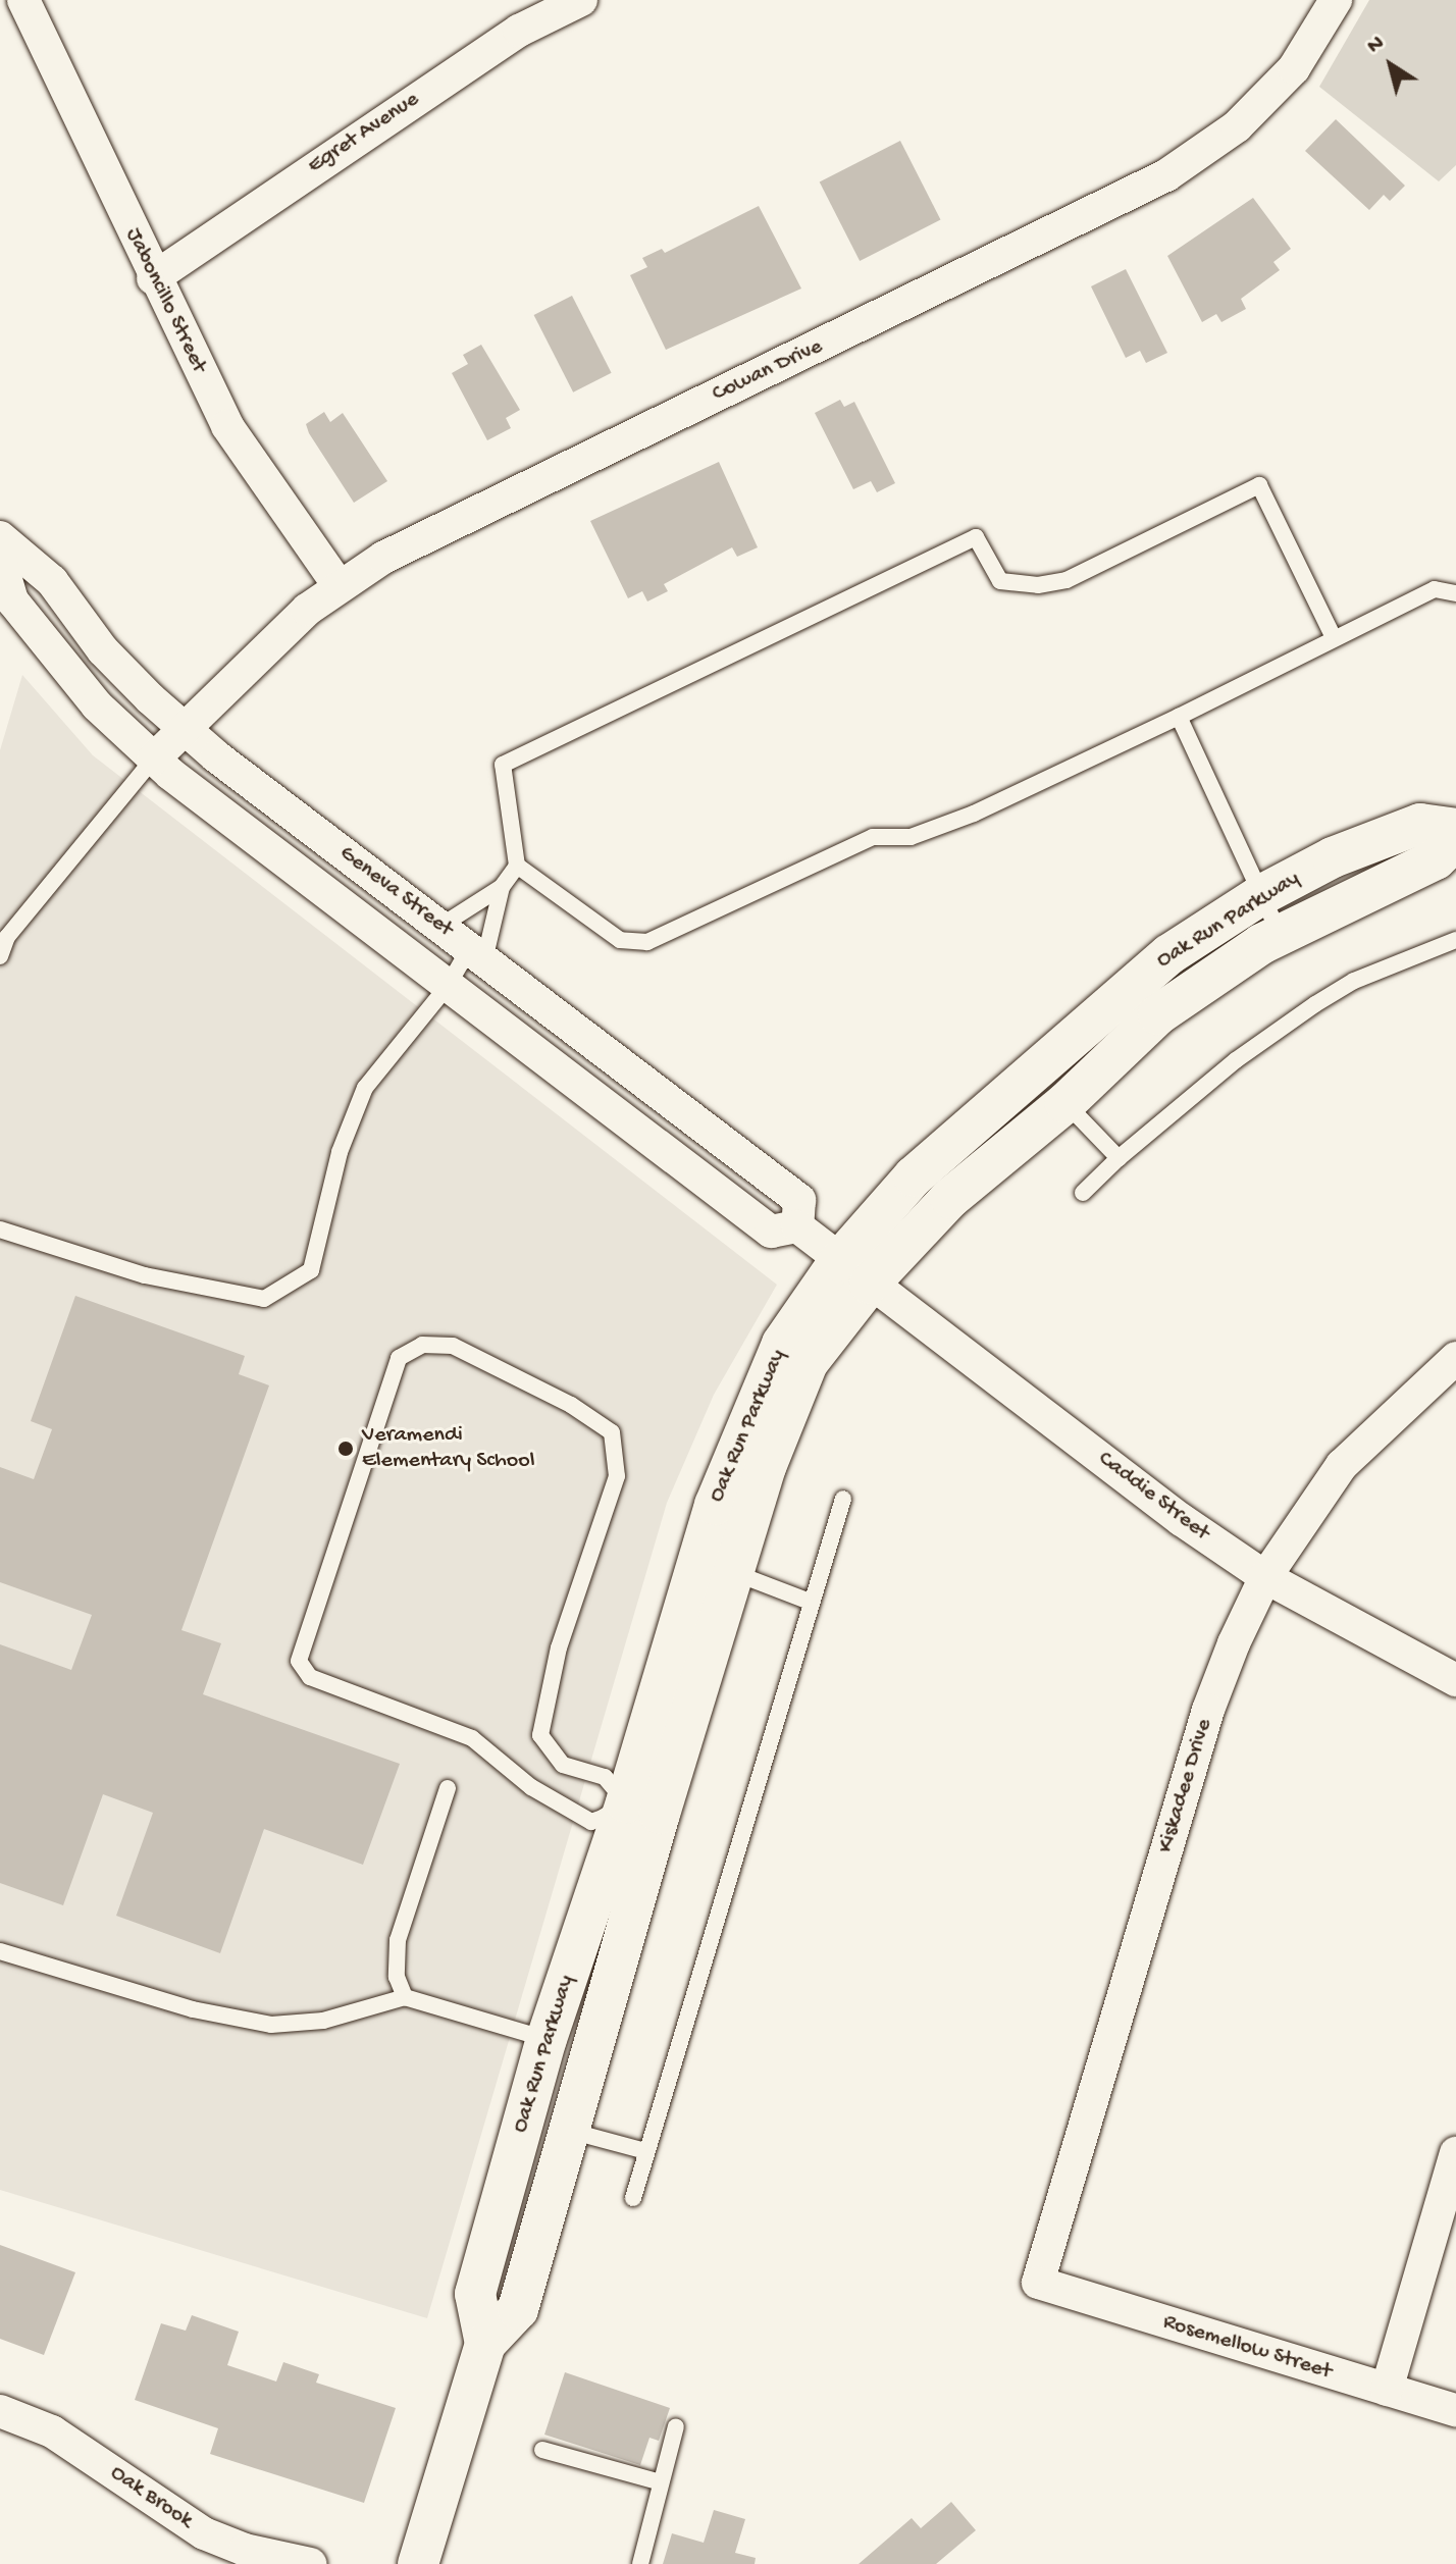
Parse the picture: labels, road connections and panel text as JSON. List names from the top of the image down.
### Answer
{
  "streets": {
    "street": [
      "Egret Avenue",
      "Jaboncillo Street",
      "Cowan Drive",
      "Geneva Street",
      "Oak Run Parkway",
      "Caddie Street",
      "Kiskadee Drive",
      "Rosemellow Street",
      "Oak Brook"
    ]
  },
  "crossings": [
    ["Egret Avenue", "Jaboncillo Street"],
    ["Jaboncillo Street", "Cowan Drive"],
    ["Cowan Drive", "Geneva Street"],
    ["Oak Run Parkway", "Caddie Street"],
    ["Caddie Street", "Kiskadee Drive"],
    ["Kiskadee Drive", "Rosemellow Street"]
  ],
  "places": ["Veramendi Elementary School"],
  "north": "top left"
}
